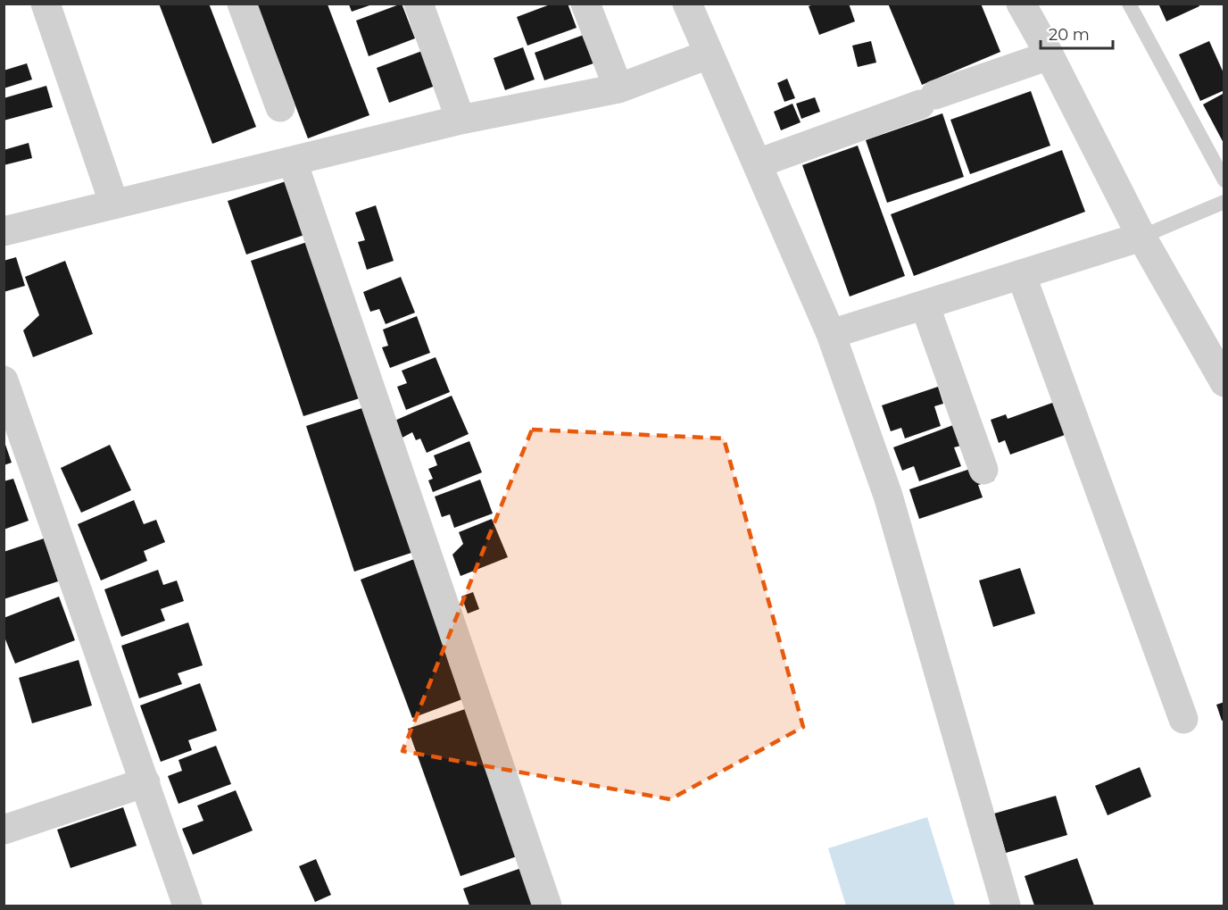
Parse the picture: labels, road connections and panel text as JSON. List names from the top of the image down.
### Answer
{
  "scale_bar": "20 m"
}
